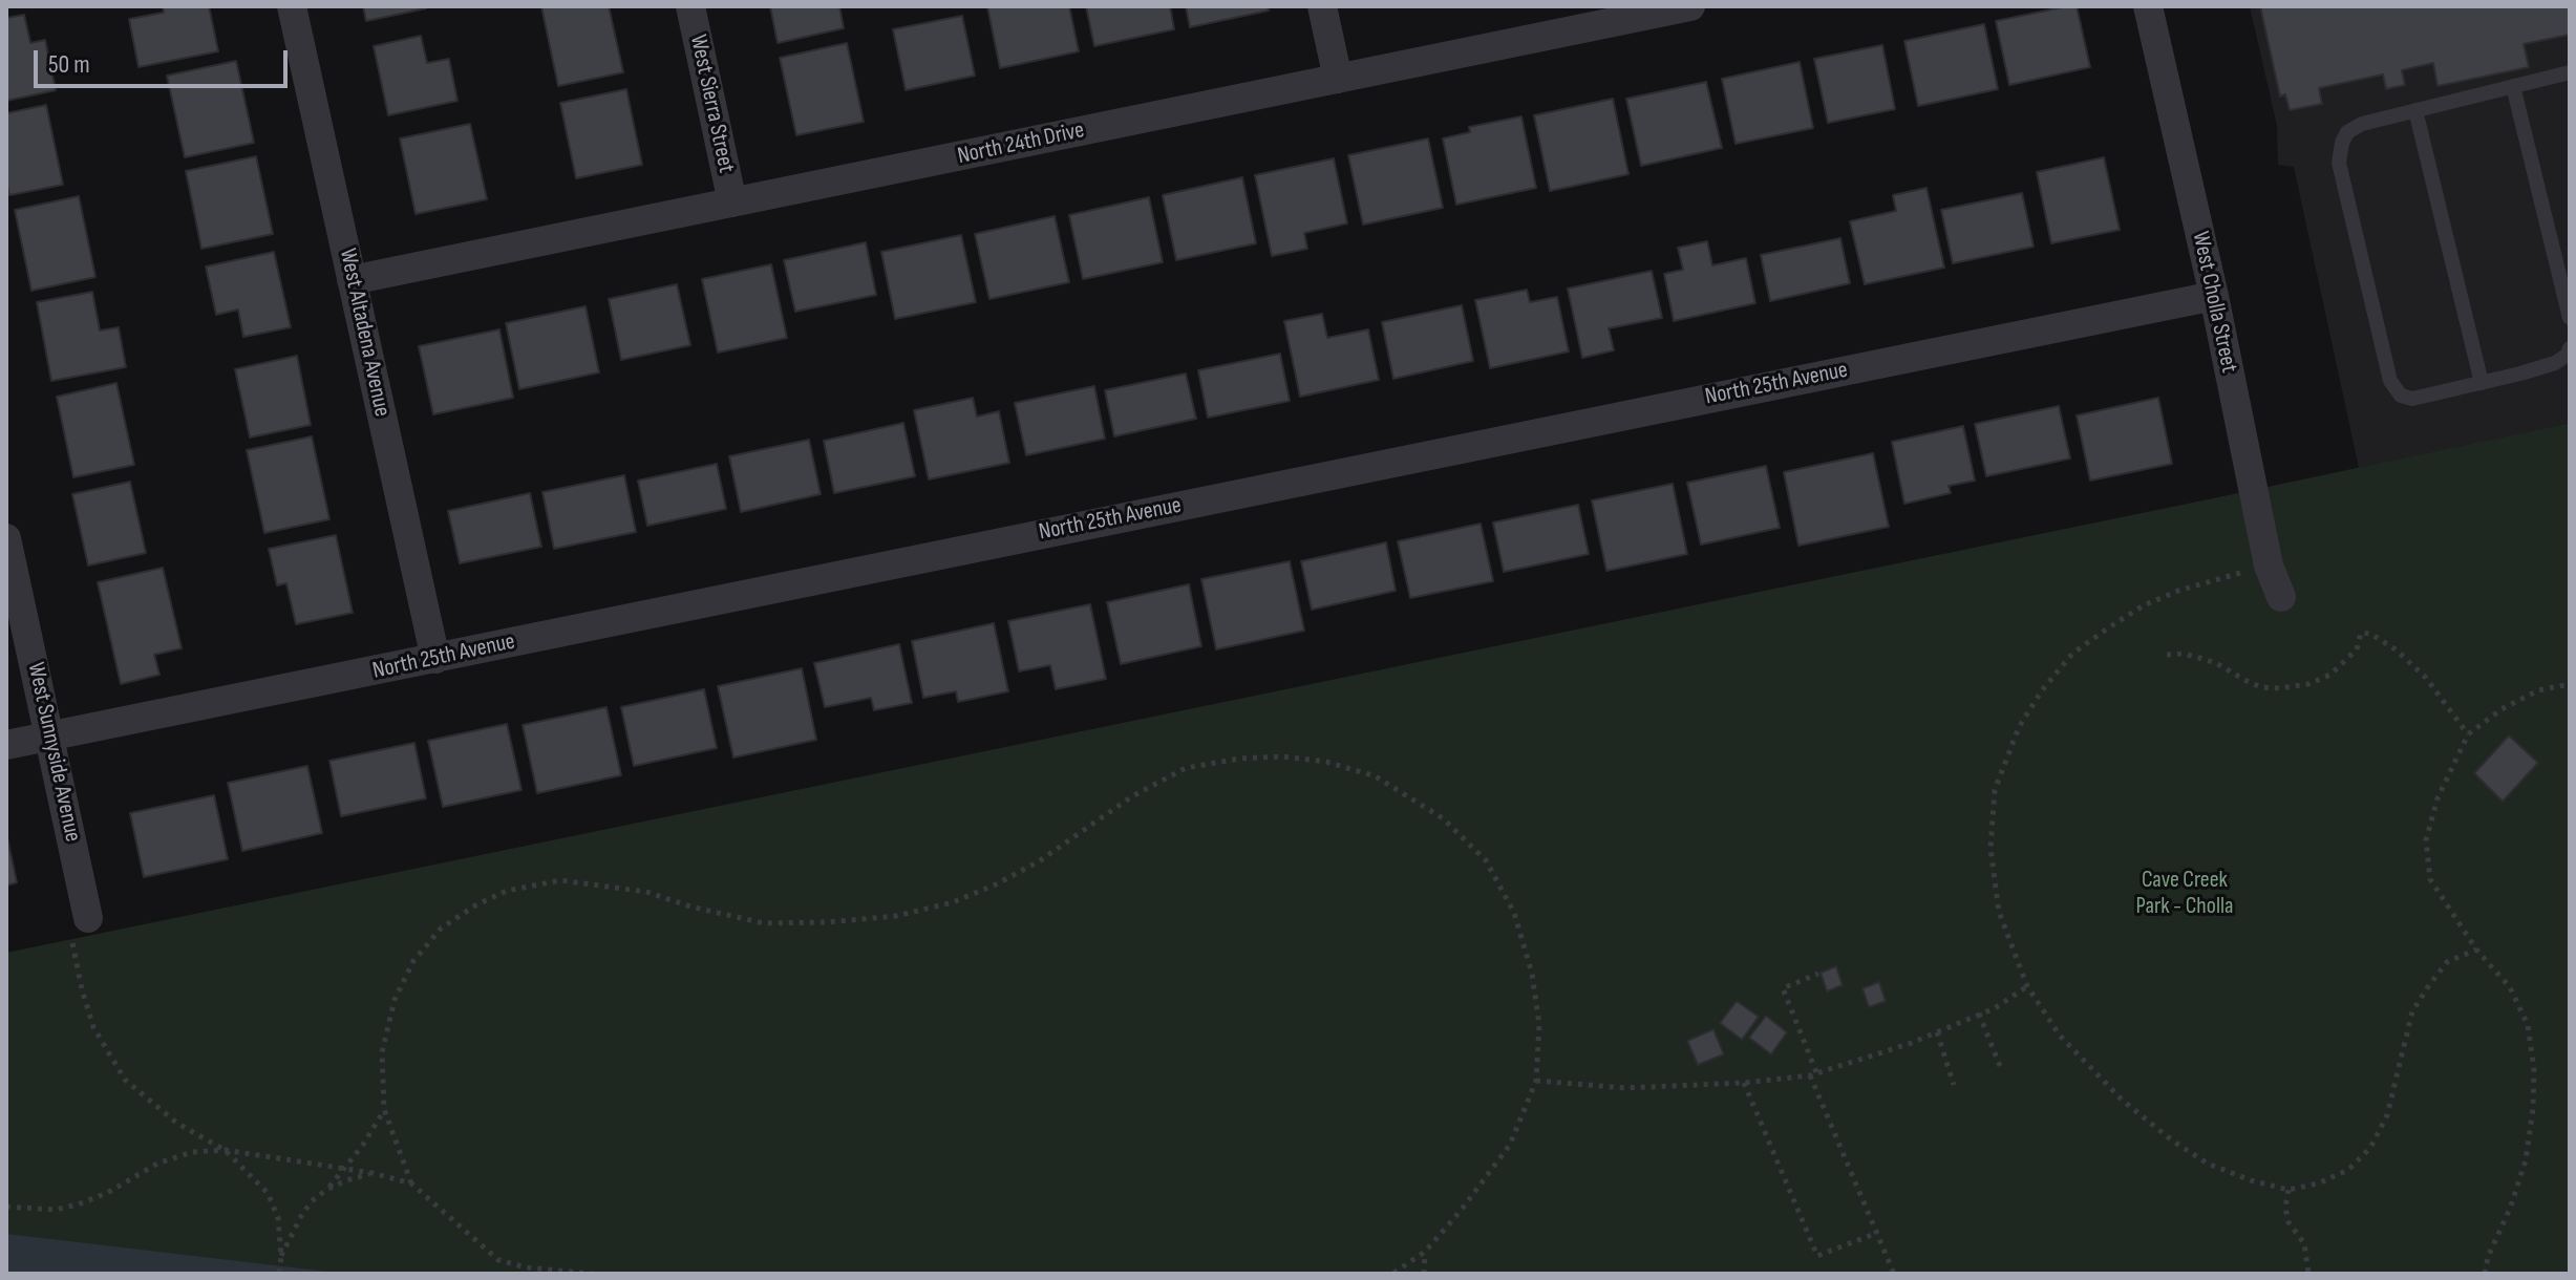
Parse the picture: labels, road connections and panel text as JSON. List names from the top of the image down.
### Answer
{
  "streets": {
    "street": [
      "West Sierra Street",
      "North 24th Drive",
      "West Cholla Street",
      "West Altadena Avenue",
      "North 25th Avenue",
      "West Sunnyside Avenue"
    ]
  },
  "crossings": [
    ["West Sierra Street", "North 24th Drive"],
    ["North 24th Drive", "West Altadena Avenue"],
    ["West Cholla Street", "North 25th Avenue"],
    ["West Altadena Avenue", "North 25th Avenue"],
    ["North 25th Avenue", "West Sunnyside Avenue"]
  ],
  "parks": ["Cave Creek Park - Cholla"],
  "scale_bar": "50 m"
}
